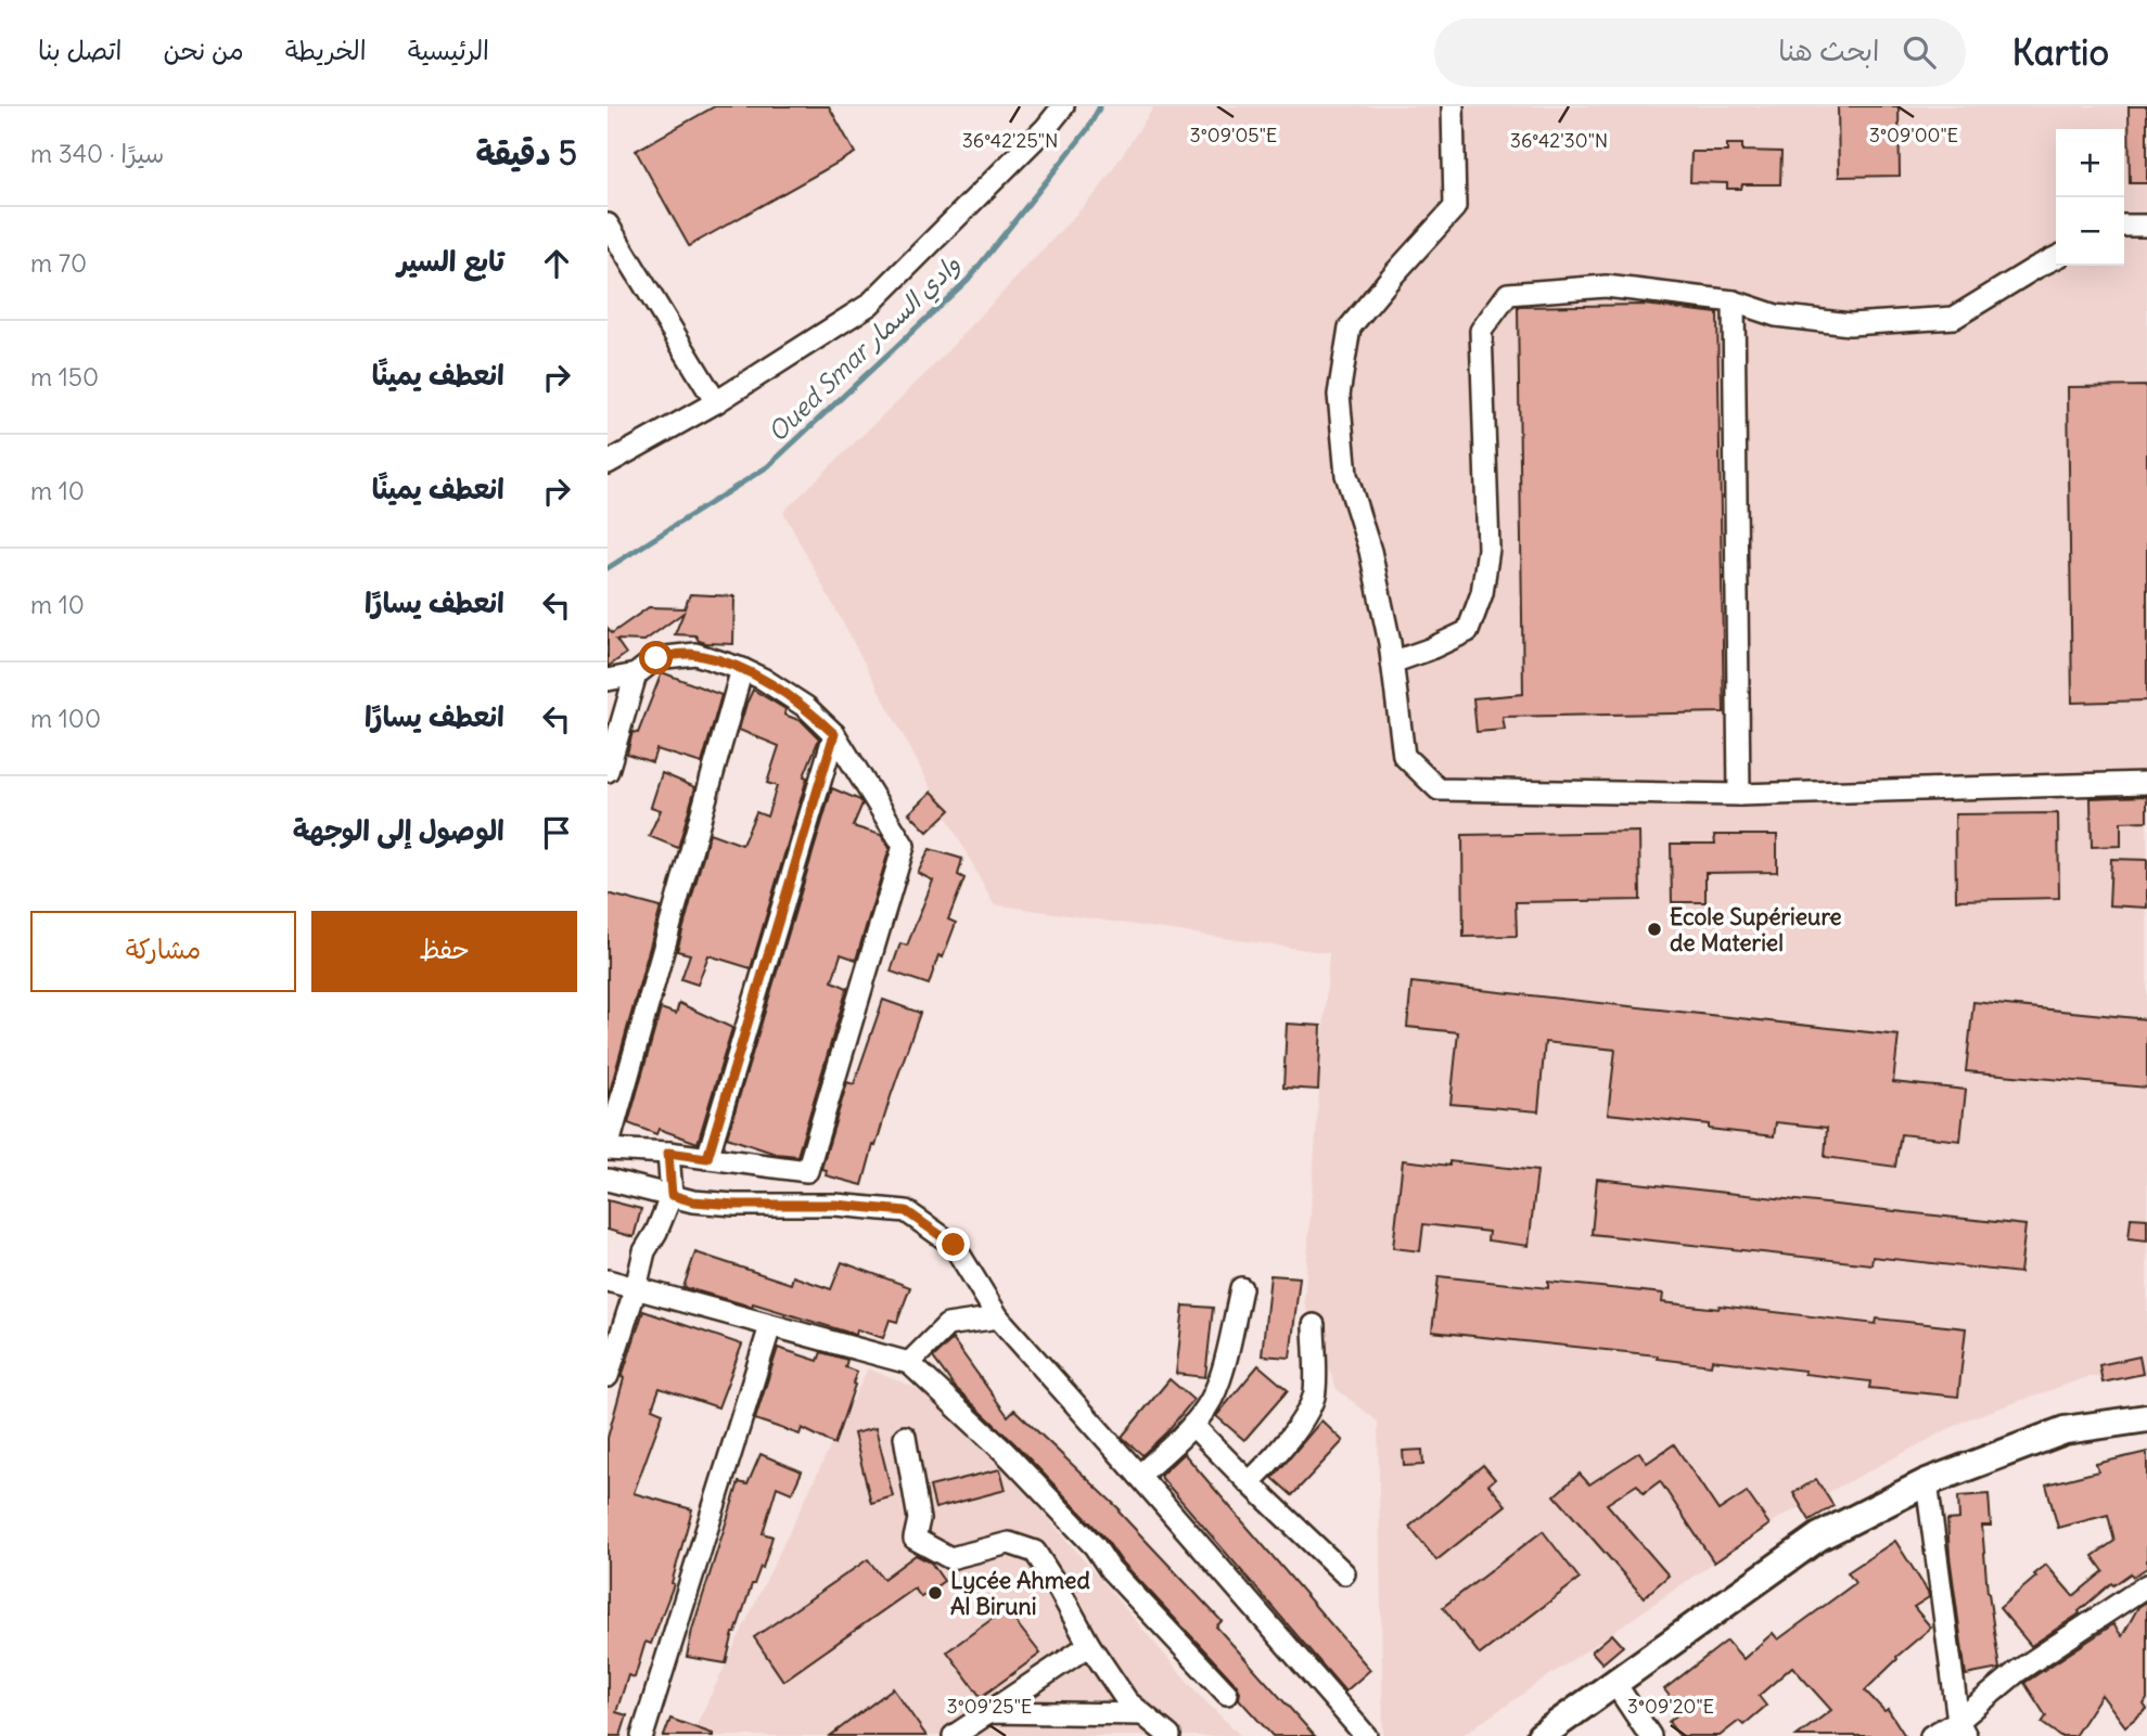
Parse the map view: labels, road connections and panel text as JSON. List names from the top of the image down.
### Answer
{
  "water": ["Oued Smar وادي السمار"],
  "places": ["Ecole Supérieure de Materiel", "Lycée Ahmed Al Biruni"],
  "page": {
    "header": "Kartio",
    "search": "ابحث هنا",
    "nav": [
      "الرئيسية",
      "الخريطة",
      "من نحن",
      "اتصل بنا"
    ],
    "heading": ["5 دقيقة", "سيرًا · 340 m"],
    "map_buttons": ["+", "−"],
    "list": [
      ["تابع السير", "70 m"],
      ["انعطف يمينًا", "150 m"],
      ["انعطف يمينًا", "10 m"],
      ["انعطف يسارًا", "10 m"],
      ["انعطف يسارًا", "100 m"],
      "الوصول إلى الوجهة"
    ],
    "buttons": ["حفظ", "مشاركة"]
  },
  "coordinates": [
    "3°09'05\"E",
    "3°09'00\"E",
    "36°42'25\"N",
    "36°42'30\"N",
    "3°09'25\"E",
    "3°09'20\"E"
  ]
}
